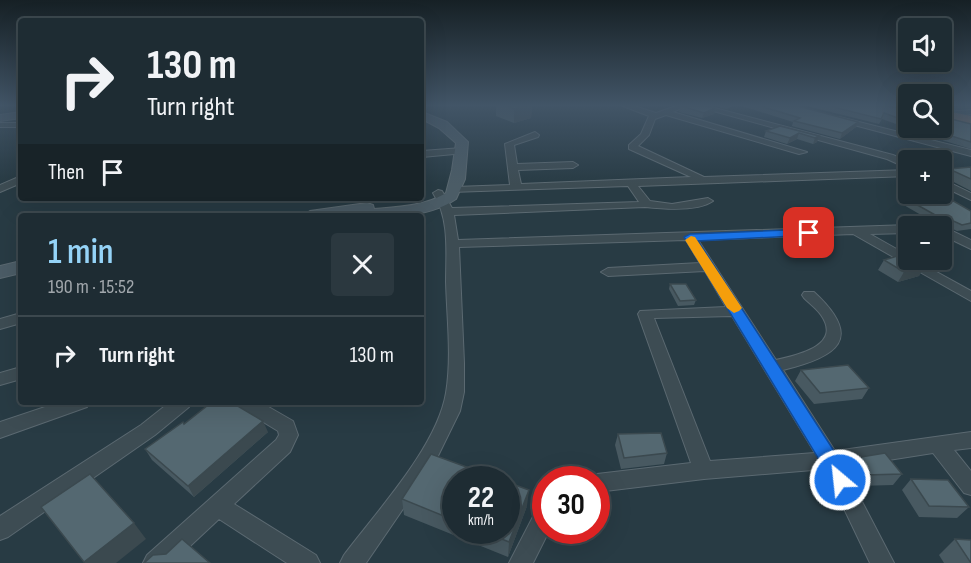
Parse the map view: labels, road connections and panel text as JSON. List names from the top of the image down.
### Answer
{
  "page": {
    "map_buttons": ["+", "−"],
    "turn": ["130 m", "Turn right"],
    "then": "Then",
    "heading": ["1 min", "190 m · 15:52"],
    "list": [
      {
        "name": "Turn right",
        "value": "130 m"
      }
    ],
    "speed": "22 km/h",
    "limit": "30"
  }
}
